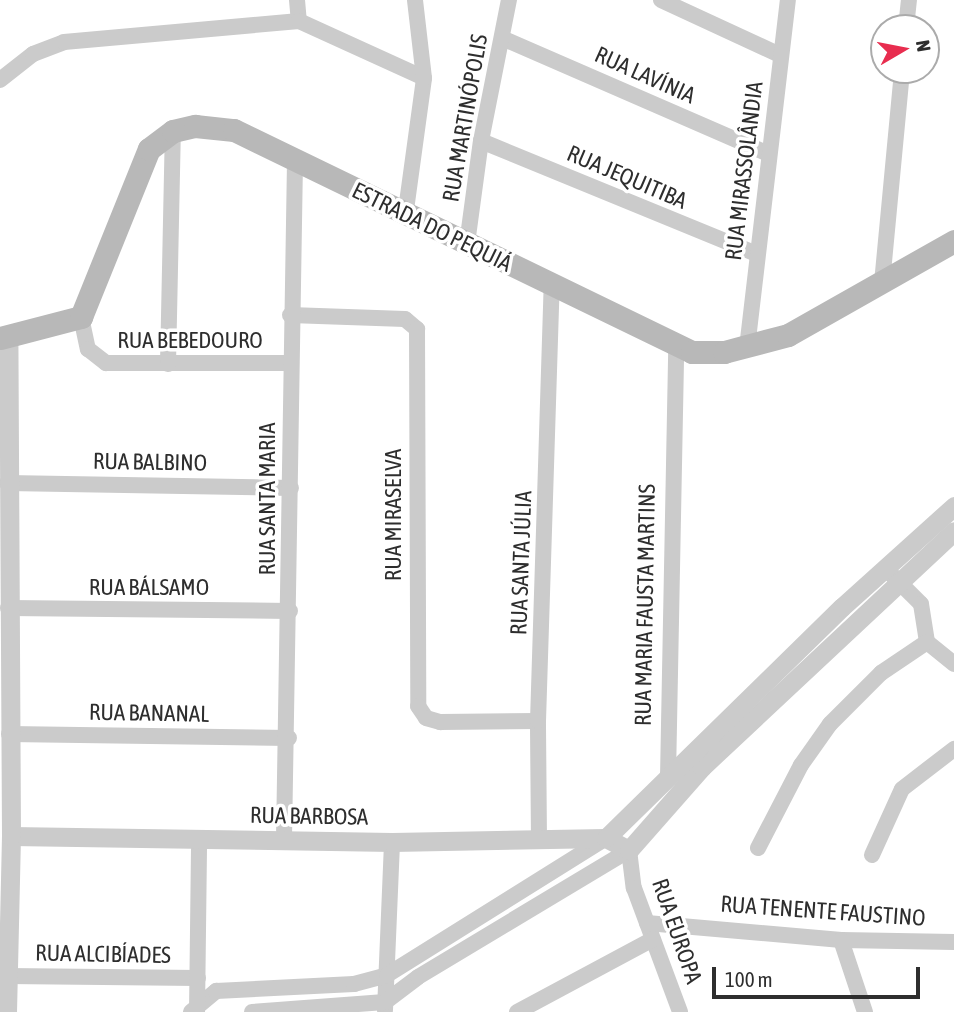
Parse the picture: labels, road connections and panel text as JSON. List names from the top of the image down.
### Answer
{
  "streets": {
    "main road": ["ESTRADA DO PEQUIÁ"],
    "street": [
      "RUA LAVÍNIA",
      "RUA MARTINÓPOLIS",
      "RUA MIRASSOLÂNDIA",
      "RUA JEQUITIBA",
      "RUA BEBEDOURO",
      "RUA BALBINO",
      "RUA SANTA MARIA",
      "RUA MIRASELVA",
      "RUA SANTA JÚLIA",
      "RUA BÁLSAMO",
      "RUA MARIA FAUSTA MARTINS",
      "RUA BANANAL",
      "RUA BARBOSA",
      "RUA TENENTE FAUSTINO",
      "RUA EUROPA",
      "RUA ALCIBÍADES"
    ]
  },
  "crossings": [
    ["RUA LAVÍNIA", "RUA MARTINÓPOLIS"],
    ["RUA LAVÍNIA", "RUA MIRASSOLÂNDIA"],
    ["RUA MARTINÓPOLIS", "RUA JEQUITIBA"],
    ["RUA MARTINÓPOLIS", "ESTRADA DO PEQUIÁ"],
    ["RUA MIRASSOLÂNDIA", "RUA JEQUITIBA"],
    ["RUA MIRASSOLÂNDIA", "ESTRADA DO PEQUIÁ"],
    ["ESTRADA DO PEQUIÁ", "RUA SANTA MARIA"],
    ["ESTRADA DO PEQUIÁ", "RUA SANTA JÚLIA"],
    ["ESTRADA DO PEQUIÁ", "RUA MARIA FAUSTA MARTINS"],
    ["RUA BEBEDOURO", "RUA SANTA MARIA"],
    ["RUA BALBINO", "RUA SANTA MARIA"],
    ["RUA SANTA MARIA", "RUA MIRASELVA"],
    ["RUA SANTA MARIA", "RUA BÁLSAMO"],
    ["RUA SANTA MARIA", "RUA BANANAL"],
    ["RUA SANTA MARIA", "RUA BARBOSA"],
    ["RUA MIRASELVA", "RUA SANTA JÚLIA"],
    ["RUA SANTA JÚLIA", "RUA BARBOSA"],
    ["RUA TENENTE FAUSTINO", "RUA EUROPA"]
  ],
  "scale_bar": "100 m",
  "north": "right"
}
